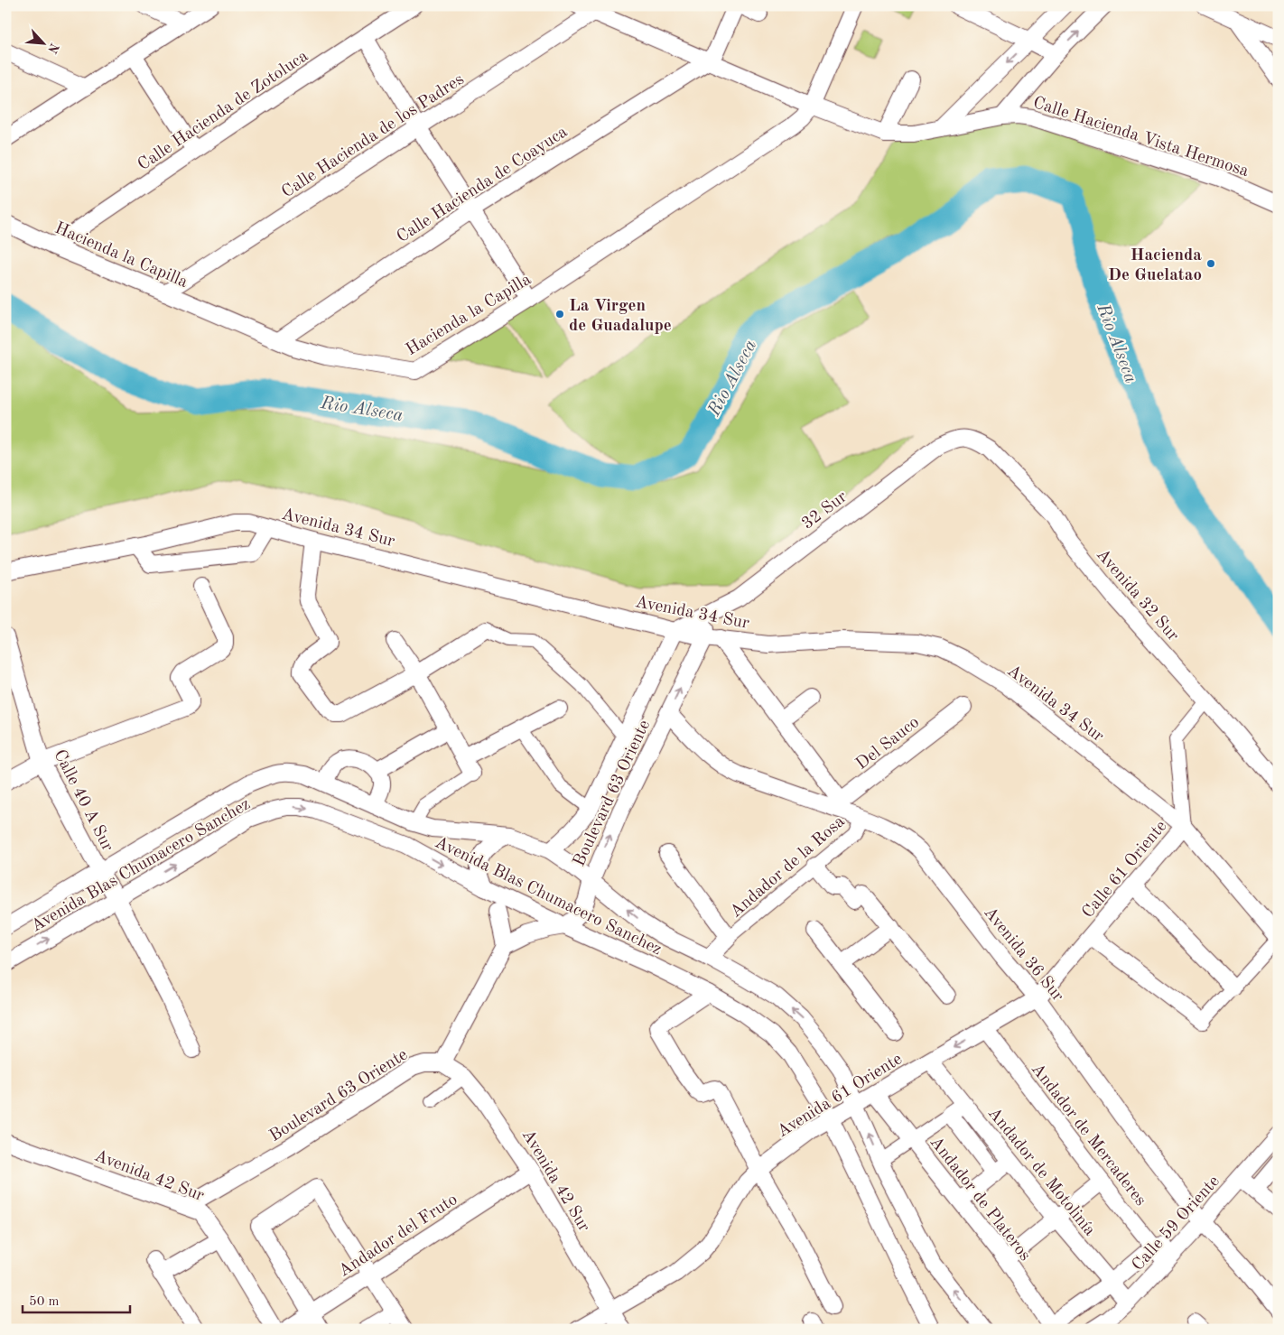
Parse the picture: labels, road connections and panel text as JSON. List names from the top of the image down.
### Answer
{
  "streets": {
    "street": [
      "Calle Hacienda de Zotoluca",
      "Calle Hacienda de los Padres",
      "Calle Hacienda Vista Hermosa",
      "Calle Hacienda de Coayuca",
      "Hacienda la Capilla",
      "32 Sur",
      "Avenida 34 Sur",
      "Avenida 32 Sur",
      "Del Sauco",
      "Boulevard 63 Oriente",
      "Calle 40 A Sur",
      "Avenida Blas Chumacero Sanchez",
      "Andador de la Rosa",
      "Calle 61 Oriente",
      "Avenida 36 Sur",
      "Avenida 61 Oriente",
      "Andador de Mercaderes",
      "Andador de Motolinía",
      "Avenida 42 Sur",
      "Andador de Plateros",
      "Calle 59 Oriente",
      "Andador del Fruto"
    ]
  },
  "crossings": [
    ["Calle Hacienda de Zotoluca", "Hacienda la Capilla"],
    ["Calle Hacienda de los Padres", "Calle Hacienda Vista Hermosa"],
    ["Calle Hacienda de los Padres", "Hacienda la Capilla"],
    ["Calle Hacienda Vista Hermosa", "Calle Hacienda de Coayuca"],
    ["Calle Hacienda Vista Hermosa", "Hacienda la Capilla"],
    ["Calle Hacienda de Coayuca", "Hacienda la Capilla"],
    ["32 Sur", "Avenida 34 Sur"],
    ["32 Sur", "Avenida 32 Sur"],
    ["32 Sur", "Boulevard 63 Oriente"],
    ["Avenida 34 Sur", "Boulevard 63 Oriente"],
    ["Avenida 34 Sur", "Calle 61 Oriente"],
    ["Avenida 32 Sur", "Calle 61 Oriente"],
    ["Del Sauco", "Avenida 36 Sur"],
    ["Boulevard 63 Oriente", "Avenida Blas Chumacero Sanchez"],
    ["Boulevard 63 Oriente", "Avenida 36 Sur"],
    ["Boulevard 63 Oriente", "Avenida 42 Sur"],
    ["Calle 40 A Sur", "Avenida Blas Chumacero Sanchez"],
    ["Avenida Blas Chumacero Sanchez", "Avenida 61 Oriente"],
    ["Andador de la Rosa", "Avenida 36 Sur"],
    ["Calle 61 Oriente", "Avenida 36 Sur"],
    ["Calle 61 Oriente", "Avenida 61 Oriente"],
    ["Avenida 36 Sur", "Avenida 61 Oriente"],
    ["Avenida 36 Sur", "Calle 59 Oriente"],
    ["Avenida 61 Oriente", "Andador de Mercaderes"],
    ["Avenida 61 Oriente", "Andador de Motolinía"],
    ["Avenida 61 Oriente", "Avenida 42 Sur"],
    ["Avenida 61 Oriente", "Andador de Plateros"],
    ["Andador de Mercaderes", "Calle 59 Oriente"],
    ["Andador de Motolinía", "Calle 59 Oriente"],
    ["Avenida 42 Sur", "Andador del Fruto"]
  ],
  "water": ["Rio Alseca"],
  "places": ["Hacienda De Guelatao", "La Virgen de Guadalupe"],
  "scale_bar": "50 m",
  "north": "bottom right"
}
